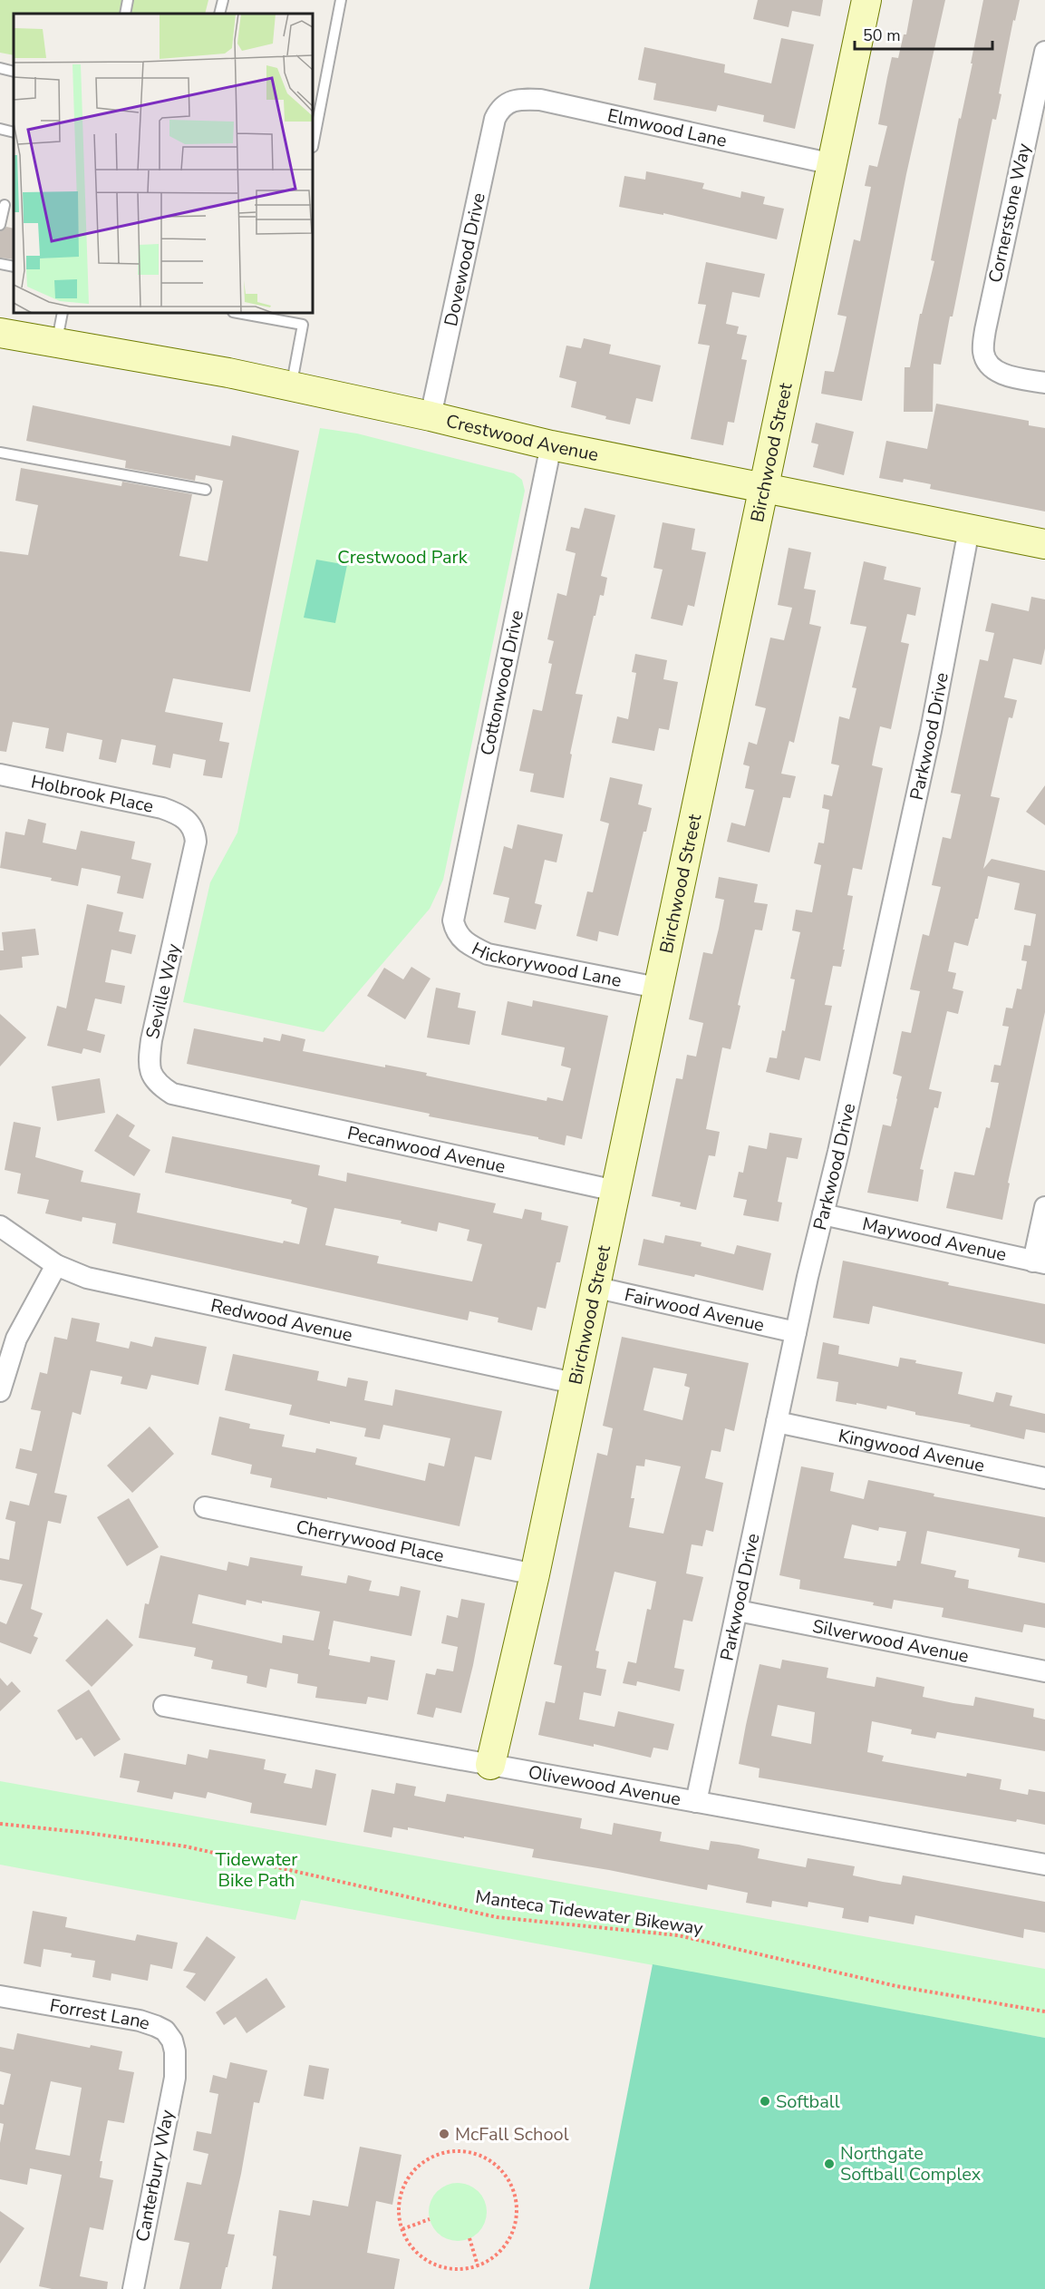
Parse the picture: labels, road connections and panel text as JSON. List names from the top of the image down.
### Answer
{
  "streets": {
    "street": [
      "Elmwood Lane",
      "Cornerstone Way",
      "Dovewood Drive",
      "Crestwood Avenue",
      "Birchwood Street",
      "Cottonwood Drive",
      "Parkwood Drive",
      "Holbrook Place",
      "Hickorywood Lane",
      "Seville Way",
      "Pecanwood Avenue",
      "Maywood Avenue",
      "Fairwood Avenue",
      "Redwood Avenue",
      "Kingwood Avenue",
      "Cherrywood Place",
      "Silverwood Avenue",
      "Olivewood Avenue",
      "Forrest Lane",
      "Canterbury Way"
    ],
    "path": ["Manteca Tidewater Bikeway"]
  },
  "crossings": [
    ["Elmwood Lane", "Dovewood Drive"],
    ["Elmwood Lane", "Birchwood Street"],
    ["Dovewood Drive", "Crestwood Avenue"],
    ["Crestwood Avenue", "Birchwood Street"],
    ["Crestwood Avenue", "Cottonwood Drive"],
    ["Crestwood Avenue", "Parkwood Drive"],
    ["Birchwood Street", "Hickorywood Lane"],
    ["Birchwood Street", "Pecanwood Avenue"],
    ["Birchwood Street", "Fairwood Avenue"],
    ["Birchwood Street", "Redwood Avenue"],
    ["Birchwood Street", "Cherrywood Place"],
    ["Birchwood Street", "Olivewood Avenue"],
    ["Cottonwood Drive", "Hickorywood Lane"],
    ["Parkwood Drive", "Maywood Avenue"],
    ["Parkwood Drive", "Fairwood Avenue"],
    ["Parkwood Drive", "Kingwood Avenue"],
    ["Parkwood Drive", "Silverwood Avenue"],
    ["Parkwood Drive", "Olivewood Avenue"],
    ["Holbrook Place", "Seville Way"],
    ["Seville Way", "Pecanwood Avenue"],
    ["Forrest Lane", "Canterbury Way"]
  ],
  "parks": ["Crestwood Park", "Tidewater Bike Path"],
  "places": ["Softball", "McFall School", "Northgate Softball Complex"],
  "scale_bar": "50 m"
}
